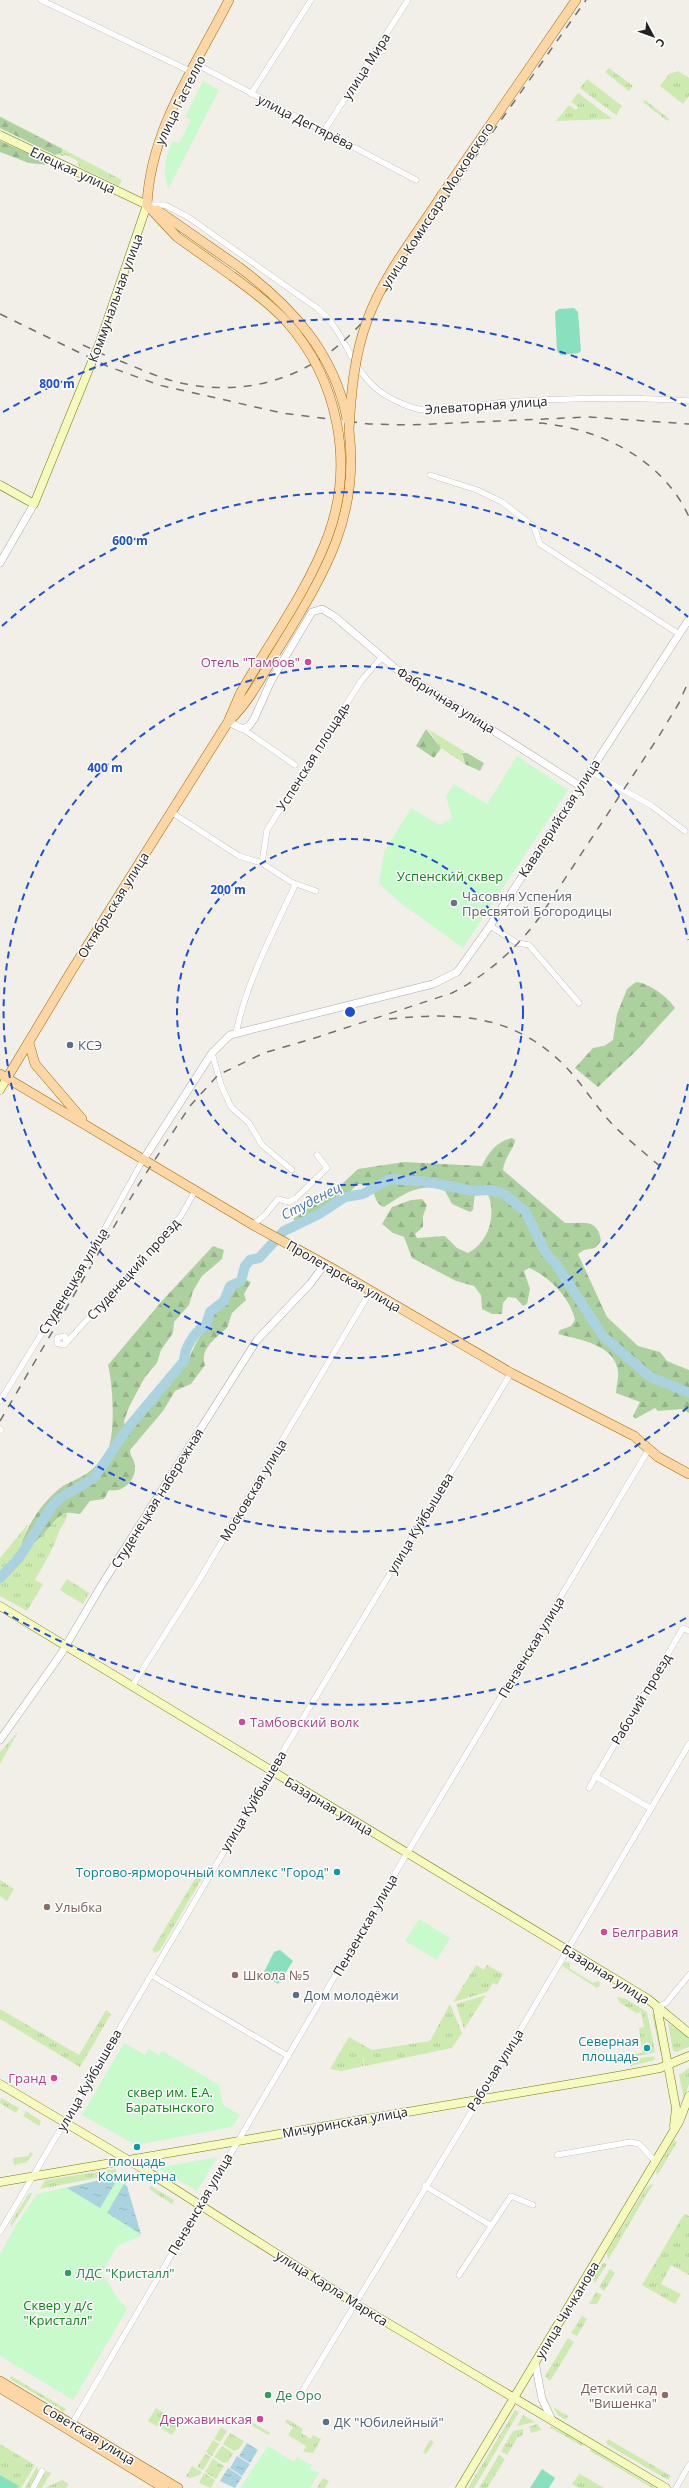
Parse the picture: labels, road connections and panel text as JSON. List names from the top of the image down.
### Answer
{
  "streets": {
    "main road": [
      "улица Гастелло",
      "Елецкая улица",
      "улица Комиссара Московского",
      "Коммунальная улица",
      "Октябрьская улица",
      "Пролетарская улица",
      "Базарная улица",
      "Мичуринская улица",
      "улица Карла Маркса",
      "улица Чичканова",
      "Советская улица"
    ],
    "street": [
      "улица Мира",
      "улица Дегтярёва",
      "Элеваторная улица",
      "Фабричная улица",
      "Успенская площадь",
      "Кавалерийская улица",
      "Студенецкий проезд",
      "Студенецкая улица",
      "Московская улица",
      "Студенецкая набережная",
      "улица Куйбышева",
      "Пензенская улица",
      "Рабочий проезд",
      "Рабочая улица"
    ]
  },
  "crossings": [
    ["улица Мира", "улица Дегтярёва"],
    ["улица Гастелло", "улица Дегтярёва"],
    ["улица Гастелло", "Елецкая улица"],
    ["улица Гастелло", "Коммунальная улица"],
    ["улица Гастелло", "Элеваторная улица"],
    ["Елецкая улица", "Коммунальная улица"],
    ["Елецкая улица", "Элеваторная улица"],
    ["Коммунальная улица", "Элеваторная улица"],
    ["Фабричная улица", "Успенская площадь"],
    ["Фабричная улица", "Кавалерийская улица"],
    ["Кавалерийская улица", "Пролетарская улица"],
    ["Кавалерийская улица", "Студенецкая улица"],
    ["Октябрьская улица", "Пролетарская улица"],
    ["Студенецкий проезд", "Пролетарская улица"],
    ["Пролетарская улица", "Студенецкая улица"],
    ["Пролетарская улица", "Московская улица"],
    ["Пролетарская улица", "Студенецкая набережная"],
    ["Пролетарская улица", "улица Куйбышева"],
    ["Пролетарская улица", "Пензенская улица"],
    ["Московская улица", "Базарная улица"],
    ["Студенецкая набережная", "Базарная улица"],
    ["улица Куйбышева", "Базарная улица"],
    ["улица Куйбышева", "Мичуринская улица"],
    ["улица Куйбышева", "улица Карла Маркса"],
    ["Пензенская улица", "Базарная улица"],
    ["Пензенская улица", "Мичуринская улица"],
    ["Пензенская улица", "улица Карла Маркса"],
    ["Пензенская улица", "Советская улица"],
    ["Базарная улица", "Рабочая улица"],
    ["Рабочая улица", "Мичуринская улица"],
    ["Рабочая улица", "улица Карла Маркса"],
    ["Мичуринская улица", "улица Карла Маркса"],
    ["улица Карла Маркса", "улица Чичканова"]
  ],
  "water": ["Студенец"],
  "parks": ["Успенский сквер", "сквер им. Е.А. Баратынского", "Сквер у д/с \"Кристалл\""],
  "places": [
    "Отель \"Тамбов\"",
    "Часовня Успения Пресвятой Богородицы",
    "КСЭ",
    "Тамбовский волк",
    "Торгово-ярморочный комплекс \"Город\"",
    "Улыбка",
    "Белгравия",
    "Школа №5",
    "Дом молодёжи",
    "Северная площадь",
    "Гранд",
    "площадь Коминтерна",
    "ЛДС \"Кристалл\"",
    "Де Оро",
    "Детский сад \"Вишенка\"",
    "Державинская",
    "ДК \"Юбилейный\""
  ],
  "north": "bottom right",
  "rings": [
    "800 m",
    "600 m",
    "400 m",
    "200 m"
  ]
}
